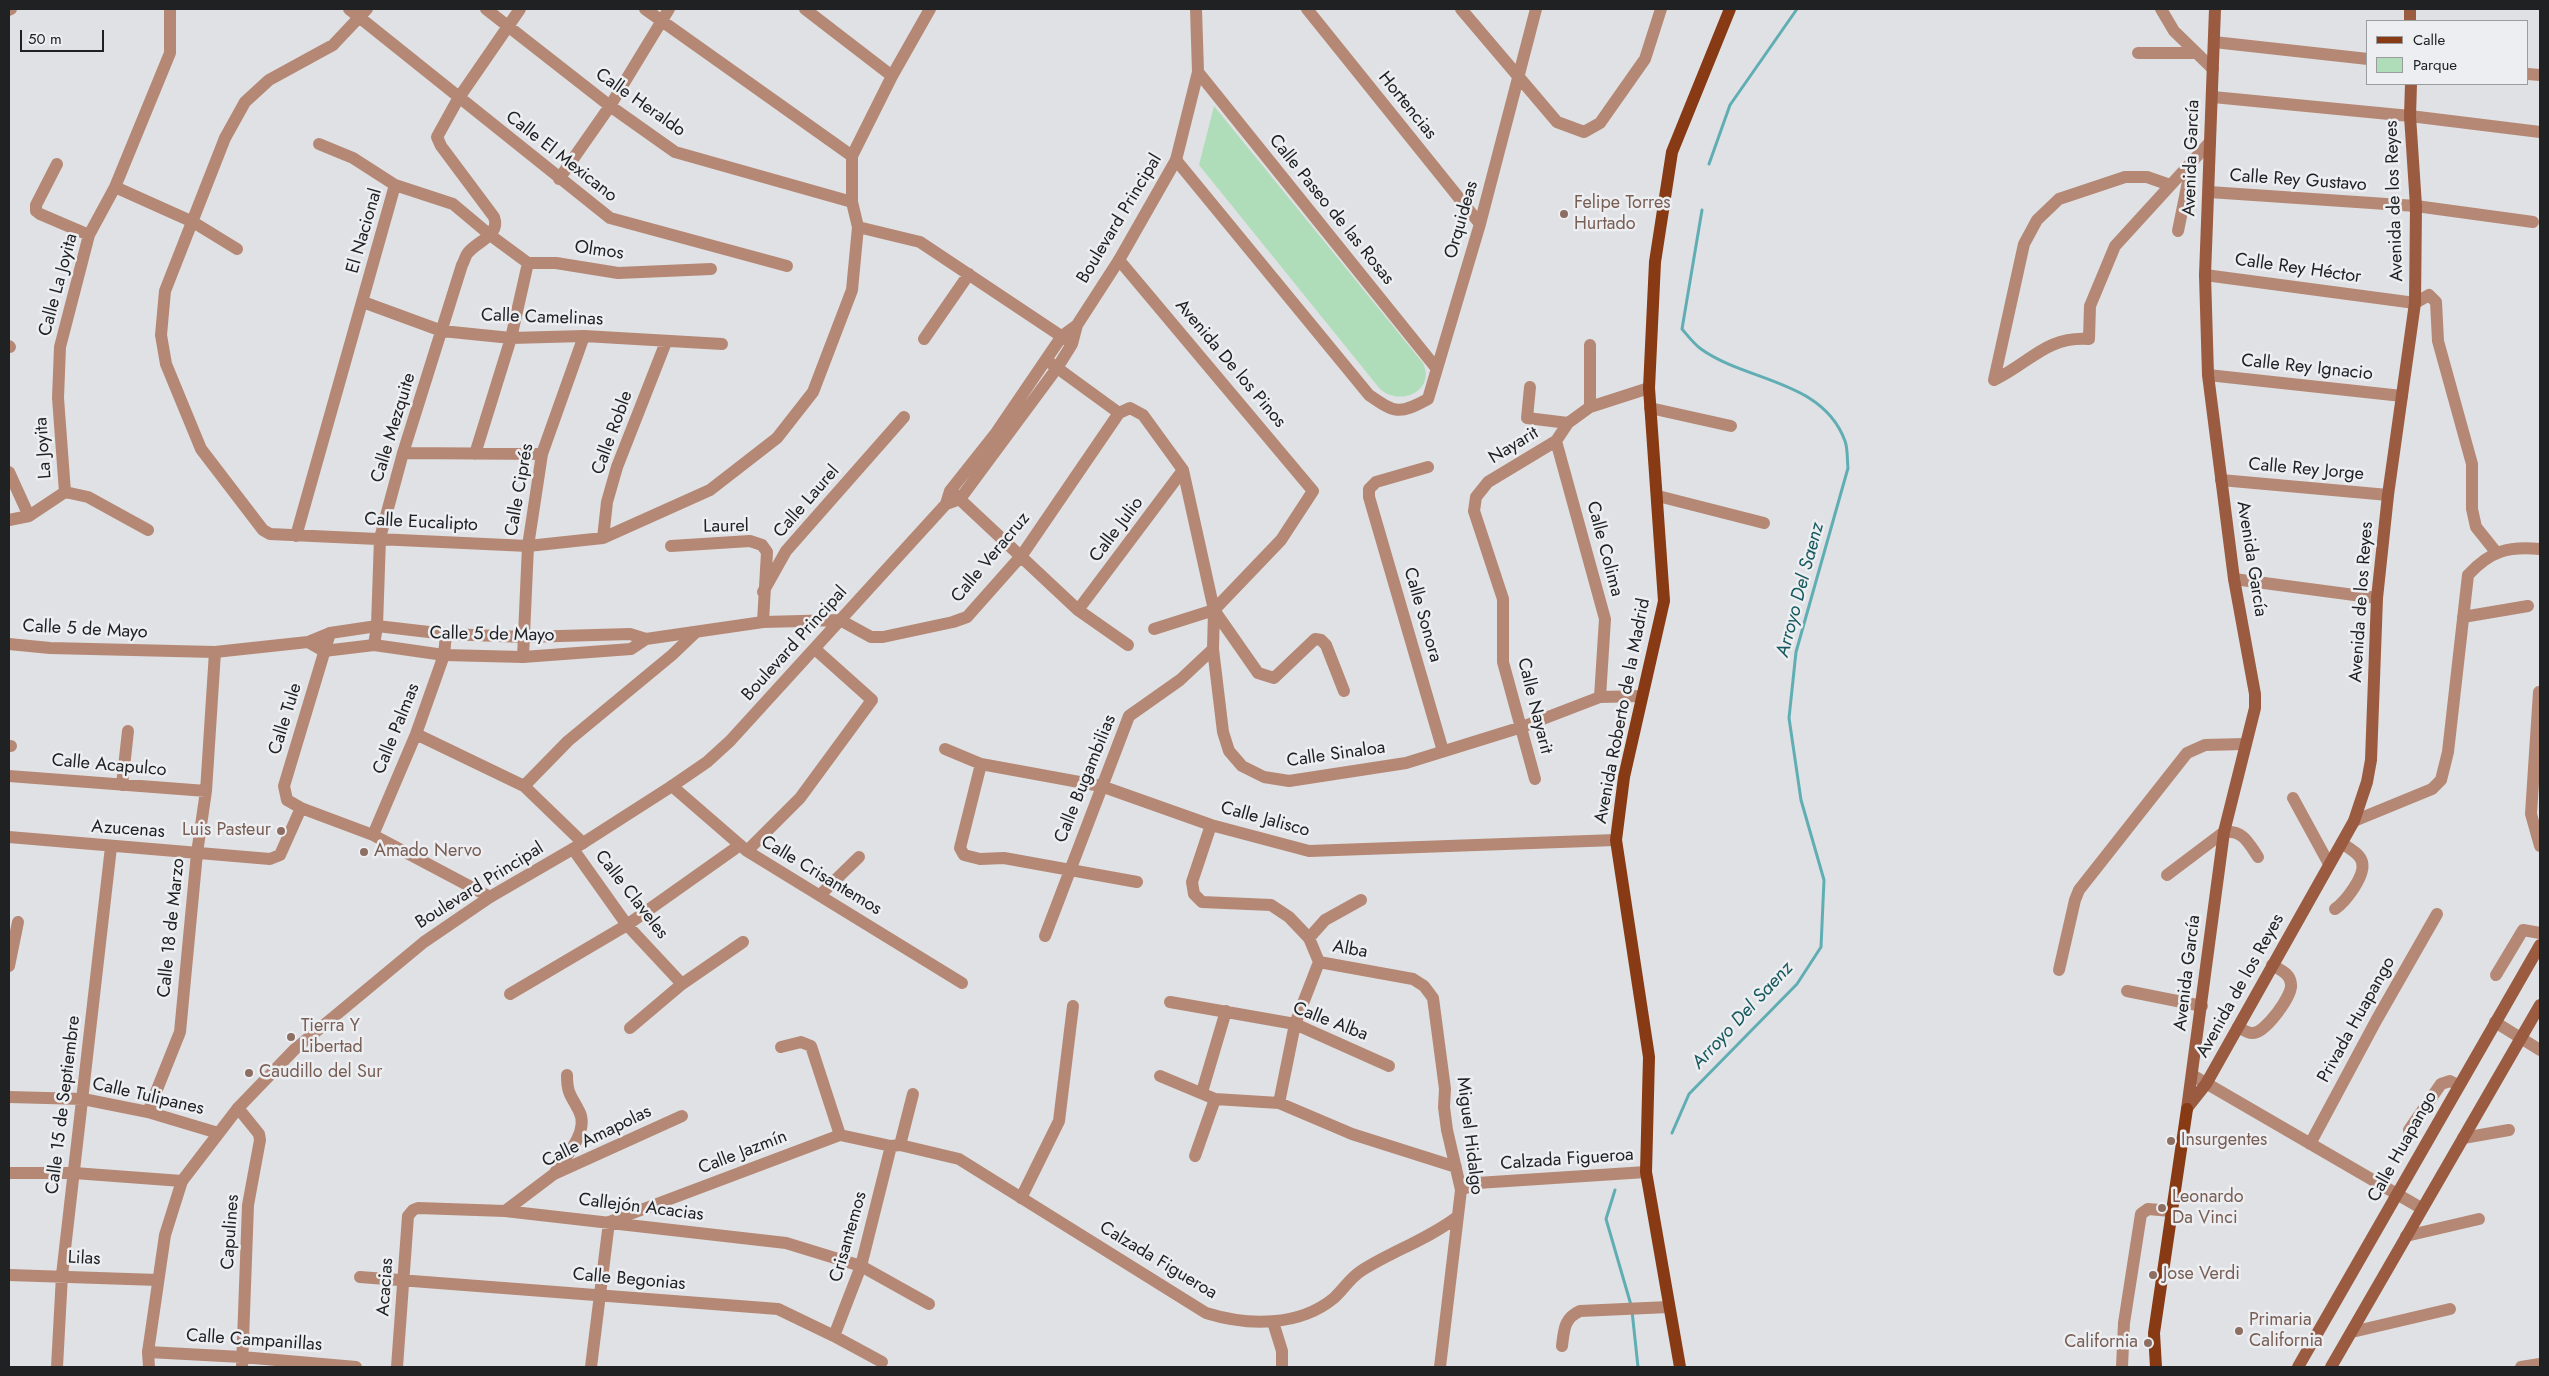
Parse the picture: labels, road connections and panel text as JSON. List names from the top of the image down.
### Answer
{
  "streets": {
    "main road": [
      "Avenida García",
      "Avenida de los Reyes",
      "Avenida Roberto de la Madrid",
      "Calle Huapango"
    ],
    "street": [
      "Calle Heraldo",
      "Hortencias",
      "Calle El Mexicano",
      "Calle Rey Gustavo",
      "Calle Paseo de las Rosas",
      "Boulevard Principal",
      "Orquideas",
      "El Nacional",
      "Olmos",
      "Calle Rey Héctor",
      "Calle La Joyita",
      "Calle Camelinas",
      "Avenida De los Pinos",
      "Calle Rey Ignacio",
      "Calle Mezquite",
      "Calle Roble",
      "Nayarit",
      "La Joyita",
      "Calle Rey Jorge",
      "Calle Ciprés",
      "Calle Laurel",
      "Calle Eucalipto",
      "Laurel",
      "Calle Julio",
      "Calle Colima",
      "Calle Veracruz",
      "Calle Sonora",
      "Calle 5 de Mayo",
      "Calle Nayarit",
      "Calle Tule",
      "Calle Palmas",
      "Calle Sinaloa",
      "Calle Acapulco",
      "Calle Bugambilias",
      "Calle Jalisco",
      "Azucenas",
      "Calle Crisantemos",
      "Calle Claveles",
      "Calle 18 de Marzo",
      "Alba",
      "Privada Huapango",
      "Calle Alba",
      "Calle Tulipanes",
      "Calle 15 de Septiembre",
      "Miguel Hidalgo",
      "Calle Amapolas",
      "Calle Jazmín",
      "Calzada Figueroa",
      "Callejón Acacias",
      "Capulines",
      "Crisantemos",
      "Lilas",
      "Calle Begonias",
      "Acacias",
      "Calle Campanillas"
    ]
  },
  "crossings": [
    ["Calle Heraldo", "Calle Eucalipto"],
    ["Hortencias", "Orquideas"],
    ["Calle El Mexicano", "Calle Eucalipto"],
    ["Avenida García", "Calle Rey Gustavo"],
    ["Avenida García", "Avenida de los Reyes"],
    ["Avenida García", "Calle Rey Héctor"],
    ["Avenida García", "Calle Rey Ignacio"],
    ["Avenida García", "Calle Rey Jorge"],
    ["Calle Rey Gustavo", "Avenida de los Reyes"],
    ["Avenida de los Reyes", "Calle Rey Héctor"],
    ["Avenida de los Reyes", "Calle Rey Ignacio"],
    ["Avenida de los Reyes", "Calle Rey Jorge"],
    ["Calle Paseo de las Rosas", "Boulevard Principal"],
    ["Calle Paseo de las Rosas", "Orquideas"],
    ["Boulevard Principal", "Orquideas"],
    ["Boulevard Principal", "Avenida De los Pinos"],
    ["Boulevard Principal", "Calle Veracruz"],
    ["Boulevard Principal", "Calle 5 de Mayo"],
    ["Boulevard Principal", "Calle Crisantemos"],
    ["Boulevard Principal", "Calle Claveles"],
    ["Boulevard Principal", "Calle Tulipanes"],
    ["Boulevard Principal", "Capulines"],
    ["Boulevard Principal", "Lilas"],
    ["Boulevard Principal", "Calle Campanillas"],
    ["El Nacional", "Calle Camelinas"],
    ["El Nacional", "Calle Mezquite"],
    ["El Nacional", "Calle Eucalipto"],
    ["Calle La Joyita", "La Joyita"],
    ["Calle Camelinas", "Calle Mezquite"],
    ["Calle Camelinas", "Calle Roble"],
    ["Calle Camelinas", "Calle Ciprés"],
    ["Avenida De los Pinos", "Calle Sinaloa"],
    ["Calle Mezquite", "Calle Eucalipto"],
    ["Calle Mezquite", "Calle 5 de Mayo"],
    ["Calle Roble", "Calle Eucalipto"],
    ["Nayarit", "Calle Colima"],
    ["Nayarit", "Calle Nayarit"],
    ["Nayarit", "Avenida Roberto de la Madrid"],
    ["Calle Ciprés", "Calle Eucalipto"],
    ["Calle Ciprés", "Calle 5 de Mayo"],
    ["Calle Laurel", "Laurel"],
    ["Calle Laurel", "Calle 5 de Mayo"],
    ["Calle Julio", "Calle Sinaloa"],
    ["Calle Colima", "Calle Sinaloa"],
    ["Calle Veracruz", "Calle 5 de Mayo"],
    ["Calle Sonora", "Calle Sinaloa"],
    ["Calle 5 de Mayo", "Calle Tule"],
    ["Calle 5 de Mayo", "Calle Palmas"],
    ["Calle 5 de Mayo", "Calle 18 de Marzo"],
    ["Calle Nayarit", "Calle Sinaloa"],
    ["Avenida Roberto de la Madrid", "Calle Sinaloa"],
    ["Avenida Roberto de la Madrid", "Calle Jalisco"],
    ["Avenida Roberto de la Madrid", "Calzada Figueroa"],
    ["Calle Tule", "Azucenas"],
    ["Calle Palmas", "Calle Claveles"],
    ["Calle Sinaloa", "Calle Bugambilias"],
    ["Calle Acapulco", "Calle 18 de Marzo"],
    ["Calle Bugambilias", "Calle Jalisco"],
    ["Azucenas", "Calle 18 de Marzo"],
    ["Azucenas", "Calle 15 de Septiembre"],
    ["Calle 18 de Marzo", "Calle Tulipanes"],
    ["Alba", "Calle Alba"],
    ["Alba", "Miguel Hidalgo"],
    ["Calle Tulipanes", "Calle 15 de Septiembre"],
    ["Calle 15 de Septiembre", "Lilas"],
    ["Miguel Hidalgo", "Calzada Figueroa"],
    ["Calle Amapolas", "Callejón Acacias"],
    ["Calle Jazmín", "Callejón Acacias"],
    ["Calzada Figueroa", "Crisantemos"],
    ["Callejón Acacias", "Crisantemos"],
    ["Callejón Acacias", "Acacias"],
    ["Capulines", "Calle Campanillas"],
    ["Crisantemos", "Calle Begonias"],
    ["Calle Begonias", "Acacias"]
  ],
  "water": ["Arroyo Del Saenz"],
  "places": [
    "Felipe Torres Hurtado",
    "Luis Pasteur",
    "Amado Nervo",
    "Tierra Y Libertad",
    "Caudillo del Sur",
    "Insurgentes",
    "Leonardo Da Vinci",
    "Jose Verdi",
    "Primaria California",
    "California"
  ],
  "legend": ["Calle", "Parque"],
  "scale_bar": "50 m"
}
